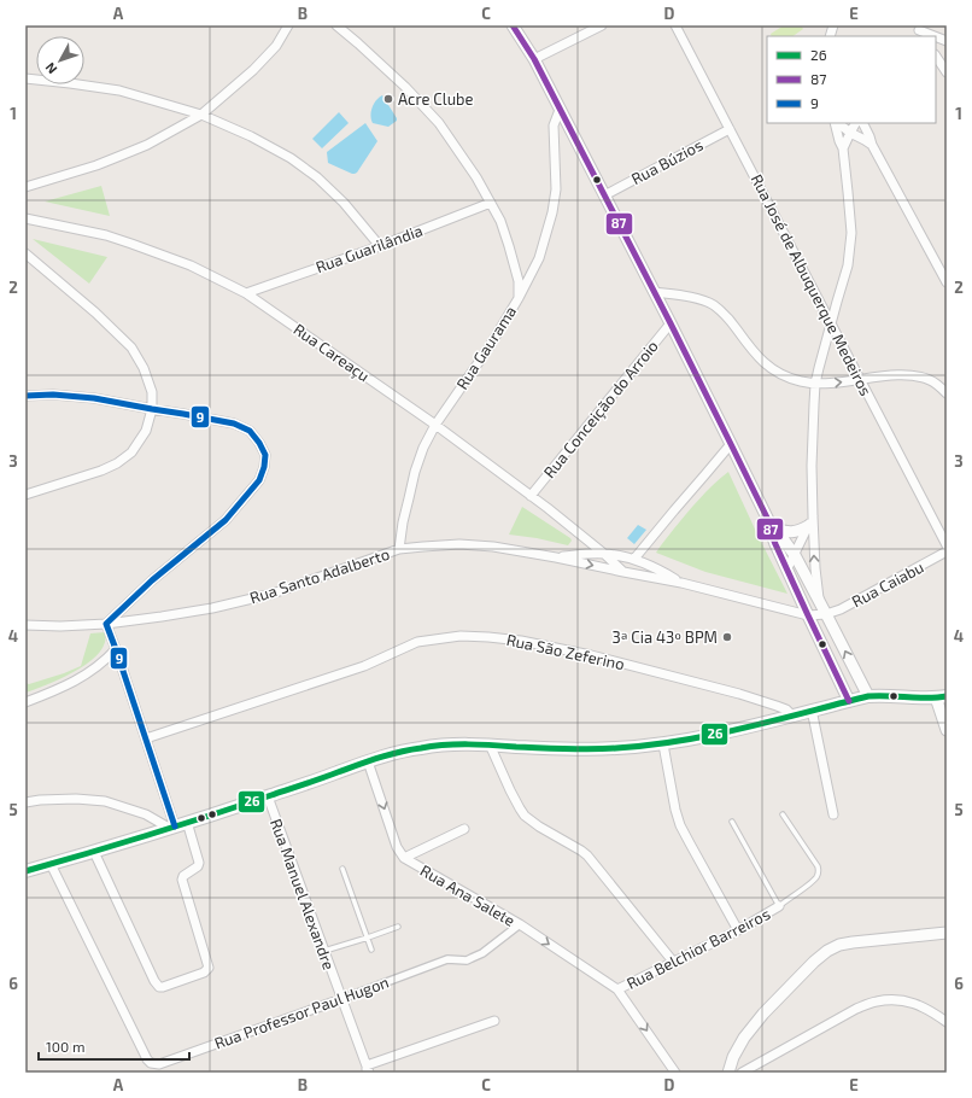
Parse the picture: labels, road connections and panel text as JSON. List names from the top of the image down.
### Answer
{
  "streets": {
    "street": [
      "Rua Búzios",
      "Rua Guarilândia",
      "Rua José de Albuquerque Medeiros",
      "Rua Gaurama",
      "Rua Careaçu",
      "Rua Conceição do Arroio",
      "Rua Santo Adalberto",
      "Rua Caiabu",
      "Rua São Zeferino",
      "Rua Manuel Alexandre",
      "Rua Ana Salete",
      "Rua Belchior Barreiros",
      "Rua Professor Paul Hugon"
    ]
  },
  "crossings": [
    ["Rua Búzios", "Rua José de Albuquerque Medeiros"],
    ["Rua Guarilândia", "Rua Gaurama"],
    ["Rua Guarilândia", "Rua Careaçu"],
    ["Rua Gaurama", "Rua Careaçu"],
    ["Rua Gaurama", "Rua Santo Adalberto"],
    ["Rua Careaçu", "Rua Conceição do Arroio"],
    ["Rua Careaçu", "Rua Santo Adalberto"],
    ["Rua Santo Adalberto", "Rua Caiabu"],
    ["Rua Manuel Alexandre", "Rua Professor Paul Hugon"],
    ["Rua Ana Salete", "Rua Belchior Barreiros"],
    ["Rua Ana Salete", "Rua Professor Paul Hugon"]
  ],
  "one_way": ["Rua Ana Salete"],
  "places": ["Acre Clube", "3ª Cia 43º BPM"],
  "lines": ["transit line 87", "transit line 9", "transit line 26"],
  "legend": ["26", "87", "9"],
  "scale_bar": "100 m",
  "north": "bottom left",
  "grid": {
    "columns": [
      "A",
      "B",
      "C",
      "D",
      "E"
    ],
    "rows": [
      "1",
      "2",
      "3",
      "4",
      "5",
      "6"
    ]
  }
}
